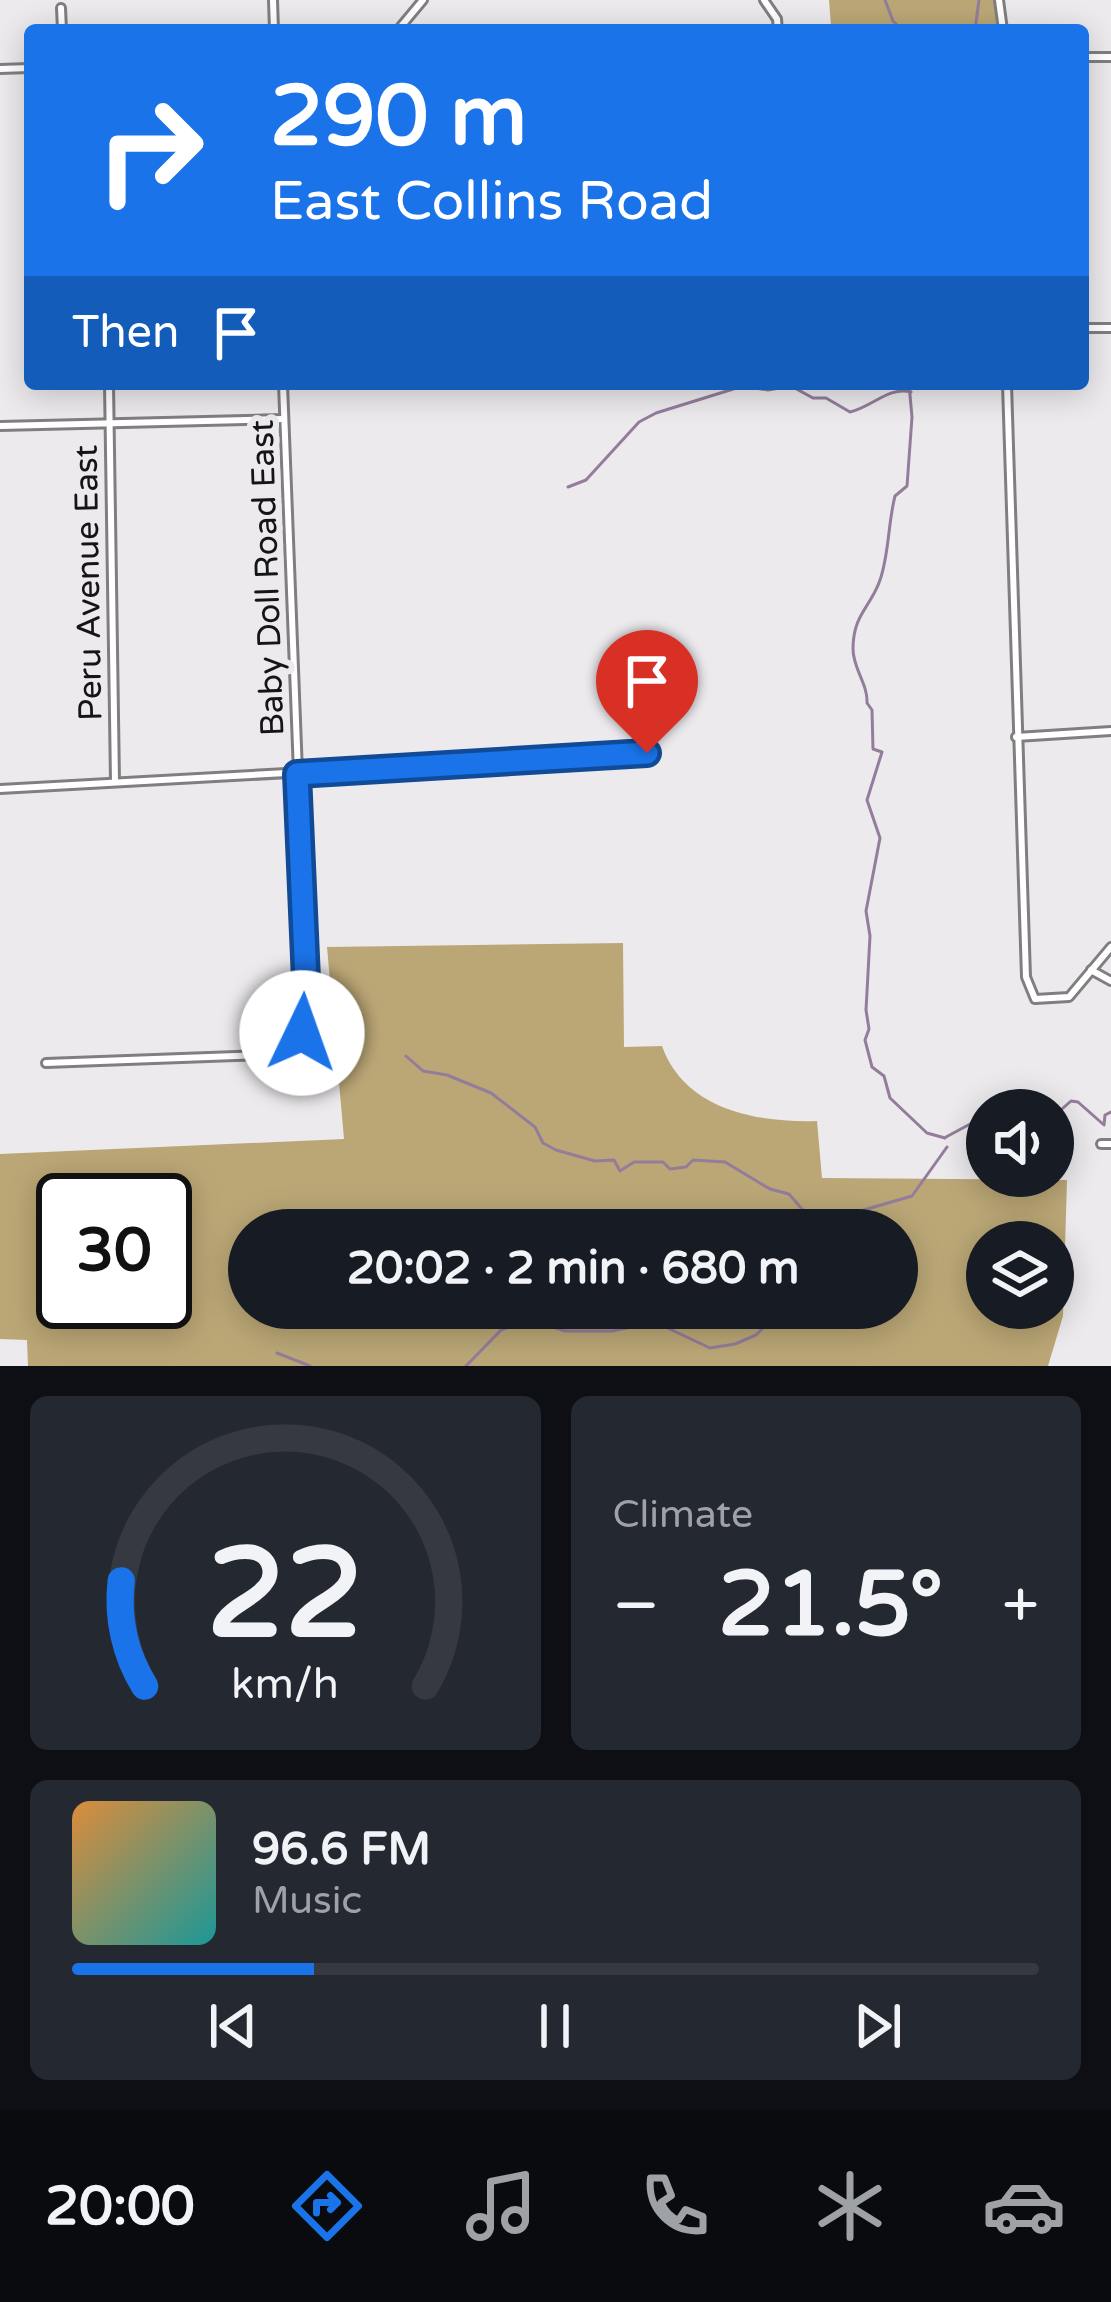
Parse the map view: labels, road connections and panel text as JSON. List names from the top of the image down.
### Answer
{
  "streets": {
    "street": ["Baby Doll Road East", "Peru Avenue East"]
  },
  "page": {
    "turn": ["290 m", "East Collins Road"],
    "then": "Then",
    "limit": "30",
    "trip": "20:02 · 2 min · 680 m",
    "tile": "Climate",
    "heat": ["−", "21.5°", "+"],
    "song": ["96.6 FM", "Music"],
    "tabs": "20:00",
    "gauge": ["22", "km/h"]
  }
}
